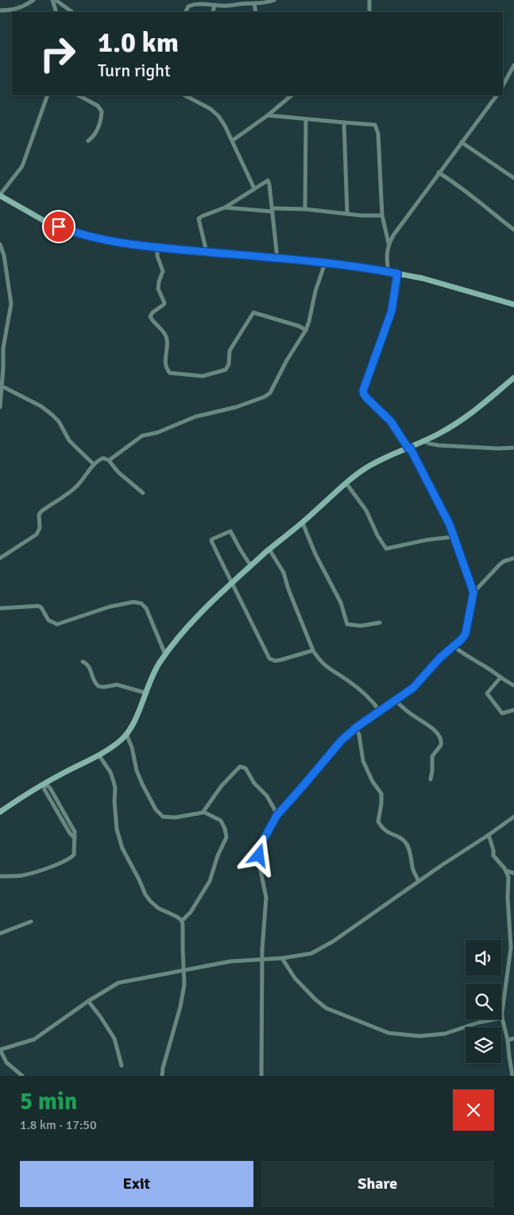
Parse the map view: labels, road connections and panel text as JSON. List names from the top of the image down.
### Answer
{
  "page": {
    "turn": ["1.0 km", "Turn right"],
    "heading": ["5 min", "1.8 km · 17:50"],
    "buttons": ["Exit", "Share"]
  }
}
